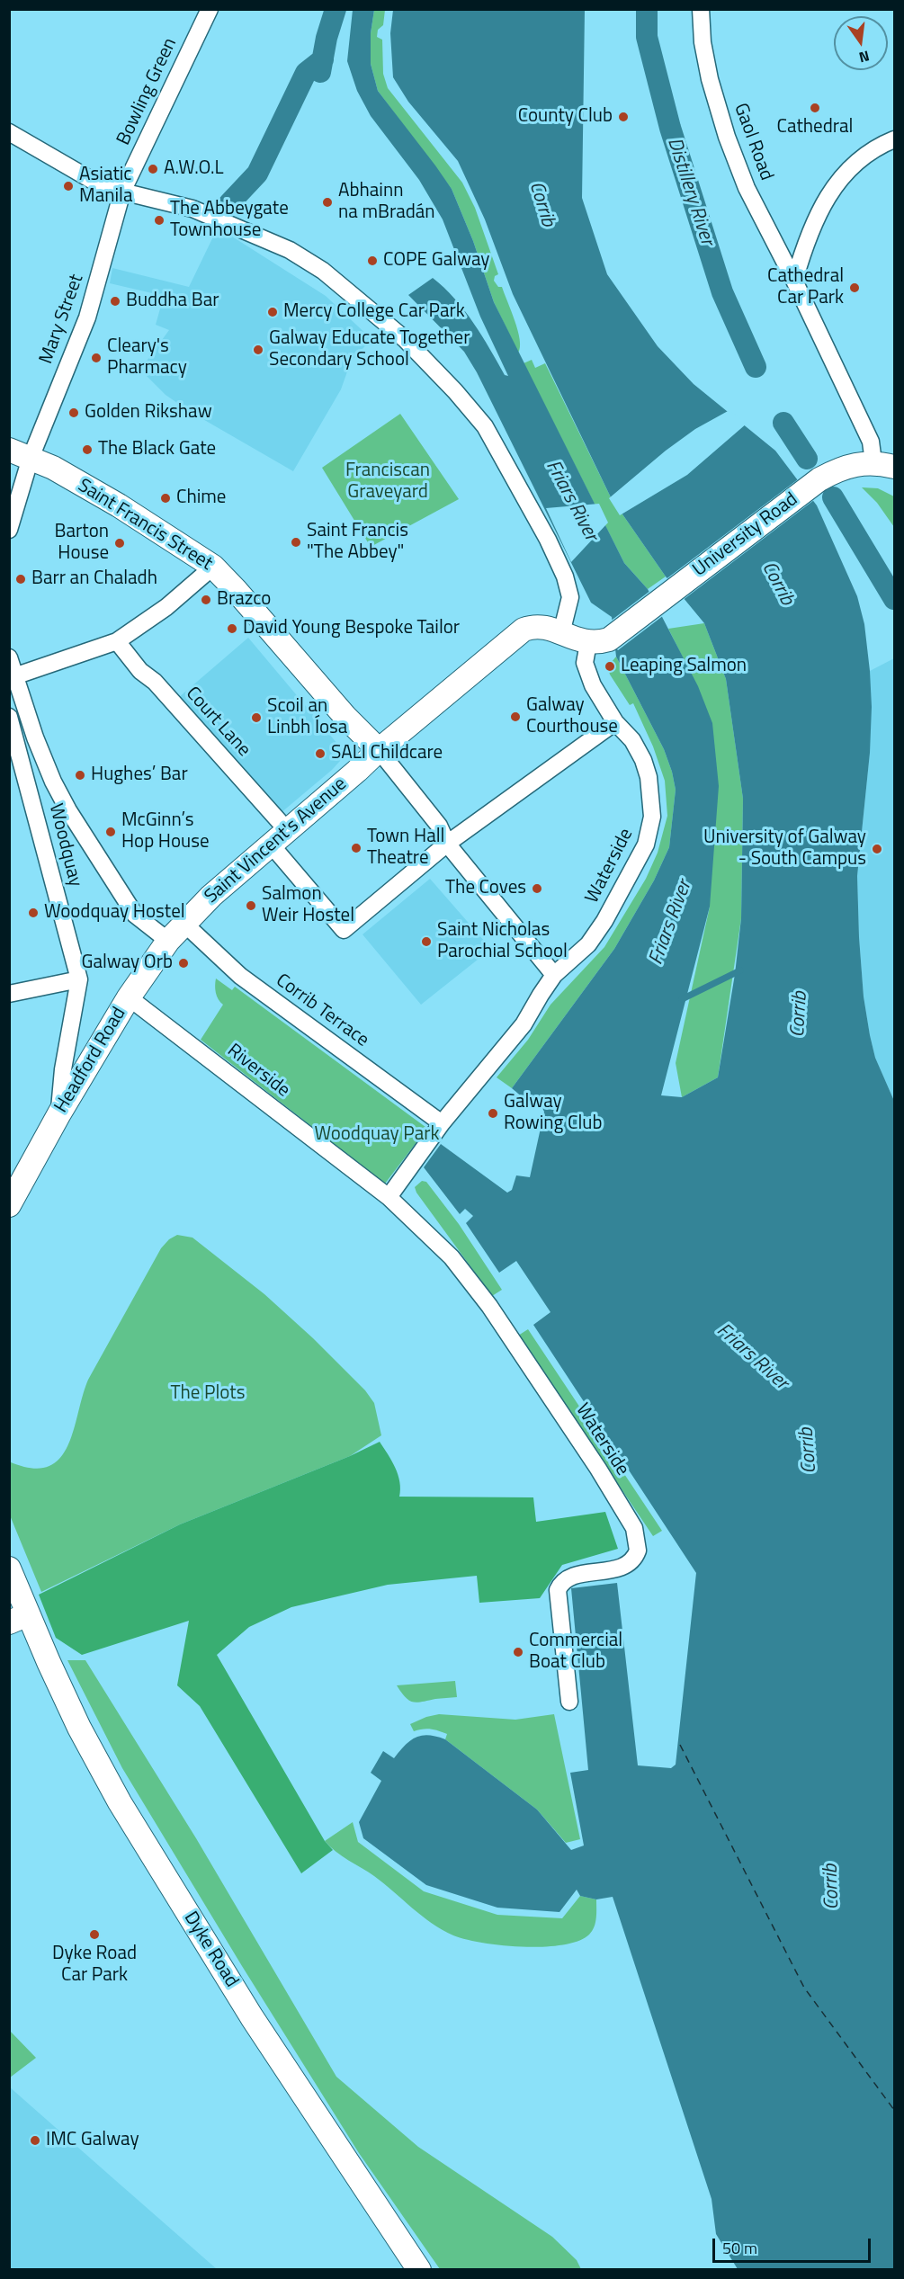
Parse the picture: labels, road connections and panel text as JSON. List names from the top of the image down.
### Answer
{
  "streets": {
    "main road": [
      "Saint Francis Street",
      "University Road",
      "Saint Vincent's Avenue",
      "Headford Road",
      "Dyke Road"
    ],
    "street": [
      "Bowling Green",
      "Gaol Road",
      "Mary Street",
      "Court Lane",
      "Woodquay",
      "Waterside",
      "Corrib Terrace",
      "Riverside"
    ]
  },
  "crossings": [
    ["Bowling Green", "Mary Street"],
    ["Gaol Road", "University Road"],
    ["Mary Street", "Saint Francis Street"],
    ["Saint Francis Street", "Saint Vincent's Avenue"],
    ["University Road", "Saint Vincent's Avenue"],
    ["University Road", "Waterside"],
    ["Court Lane", "Saint Vincent's Avenue"],
    ["Saint Vincent's Avenue", "Waterside"],
    ["Saint Vincent's Avenue", "Corrib Terrace"],
    ["Saint Vincent's Avenue", "Headford Road"],
    ["Woodquay", "Headford Road"],
    ["Waterside", "Corrib Terrace"],
    ["Waterside", "Riverside"],
    ["Corrib Terrace", "Headford Road"],
    ["Headford Road", "Riverside"]
  ],
  "water": ["Distillery River", "Corrib", "Friars River"],
  "parks": ["Franciscan Graveyard", "Woodquay Park", "The Plots"],
  "places": [
    "Cathedral",
    "County Club",
    "A.W.O.L",
    "Asiatic Manila",
    "Abhainn na mBradán",
    "The Abbeygate Townhouse",
    "COPE Galway",
    "Cathedral Car Park",
    "Buddha Bar",
    "Mercy College Car Park",
    "Galway Educate Together Secondary School",
    "Cleary's Pharmacy",
    "Golden Rikshaw",
    "The Black Gate",
    "Chime",
    "Saint Francis \"The Abbey\"",
    "Barton House",
    "Barr an Chaladh",
    "Brazco",
    "David Young Bespoke Tailor",
    "Leaping Salmon",
    "Galway Courthouse",
    "Scoil an Linbh Íosa",
    "SALI Childcare",
    "Hughes’ Bar",
    "McGinn’s Hop House",
    "Town Hall Theatre",
    "University of Galway - South Campus",
    "The Coves",
    "Salmon Weir Hostel",
    "Woodquay Hostel",
    "Saint Nicholas Parochial School",
    "Galway Orb",
    "Galway Rowing Club",
    "Commercial Boat Club",
    "Dyke Road Car Park",
    "IMC Galway"
  ],
  "scale_bar": "50 m",
  "north": "bottom"
}
